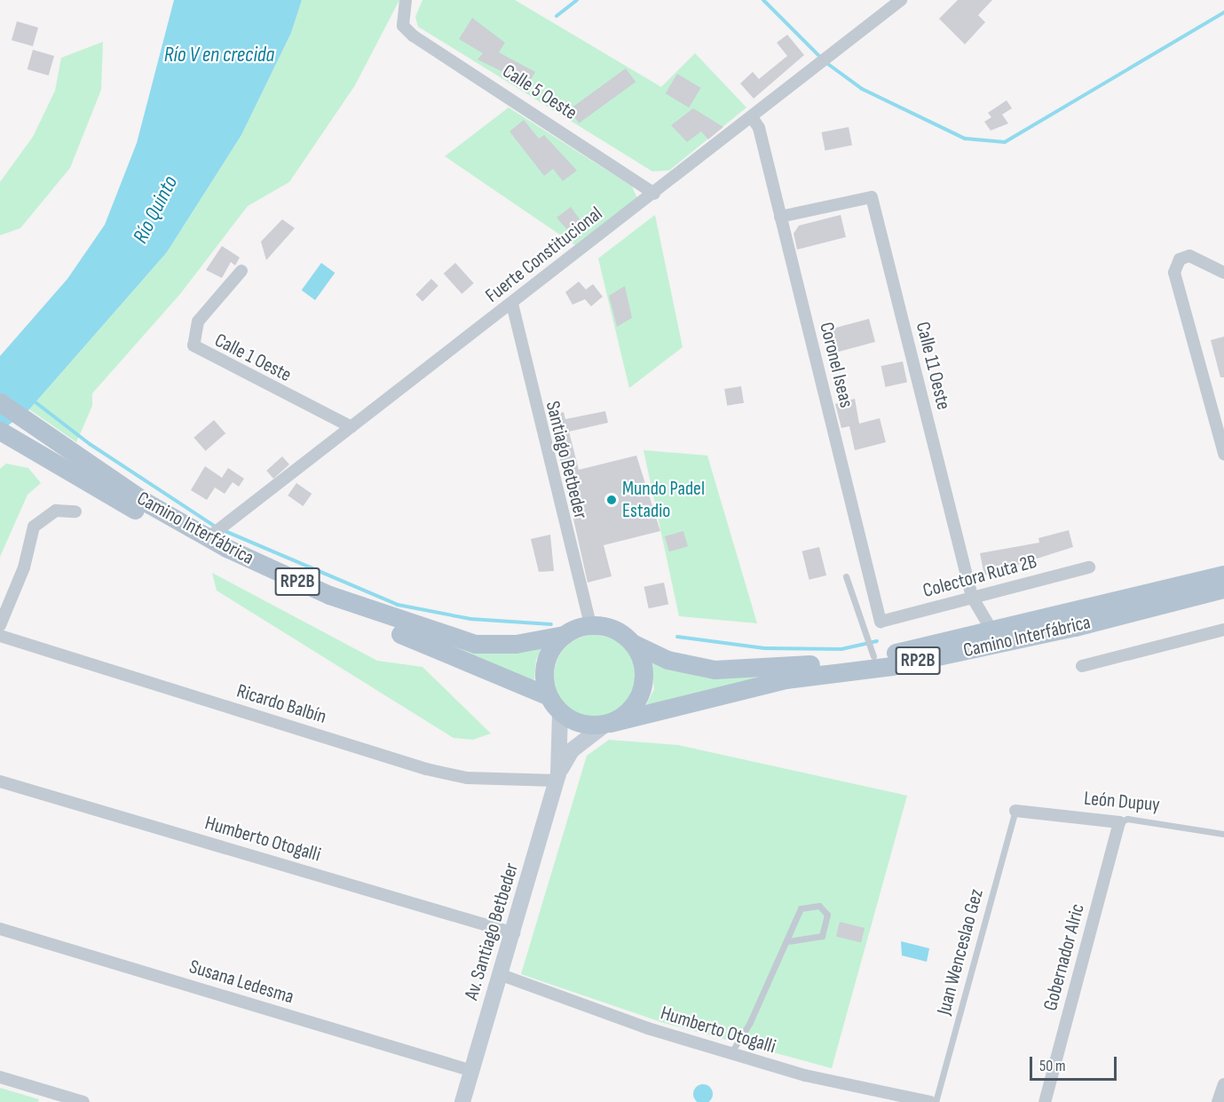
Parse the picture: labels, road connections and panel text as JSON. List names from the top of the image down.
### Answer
{
  "streets": {
    "main road": ["Camino Interfábrica", "RP2B", "Av. Santiago Betbeder"],
    "street": [
      "Calle 5 Oeste",
      "Fuerte Constitucional",
      "Calle 1 Oeste",
      "Coronel Iseas",
      "Calle 11 Oeste",
      "Santiago Betbeder",
      "Colectora Ruta 2B",
      "Ricardo Balbín",
      "León Dupuy",
      "Humberto Otogalli",
      "Gobernador Alric",
      "Susana Ledesma"
    ],
    "lane": ["Juan Wenceslao Gez"]
  },
  "crossings": [
    ["Calle 5 Oeste", "Fuerte Constitucional"],
    ["Fuerte Constitucional", "Calle 1 Oeste"],
    ["Fuerte Constitucional", "Coronel Iseas"],
    ["Fuerte Constitucional", "Santiago Betbeder"],
    ["Fuerte Constitucional", "Camino Interfábrica"],
    ["Coronel Iseas", "Calle 11 Oeste"],
    ["Coronel Iseas", "Colectora Ruta 2B"],
    ["Calle 11 Oeste", "Camino Interfábrica"],
    ["Calle 11 Oeste", "Colectora Ruta 2B"],
    ["Santiago Betbeder", "Camino Interfábrica"],
    ["Ricardo Balbín", "Av. Santiago Betbeder"],
    ["León Dupuy", "Juan Wenceslao Gez"],
    ["León Dupuy", "Gobernador Alric"],
    ["Humberto Otogalli", "Av. Santiago Betbeder"],
    ["Av. Santiago Betbeder", "Susana Ledesma"]
  ],
  "water": ["Río V en crecida", "Río Quinto"],
  "places": ["Mundo Padel Estadio"],
  "scale_bar": "50 m"
}
